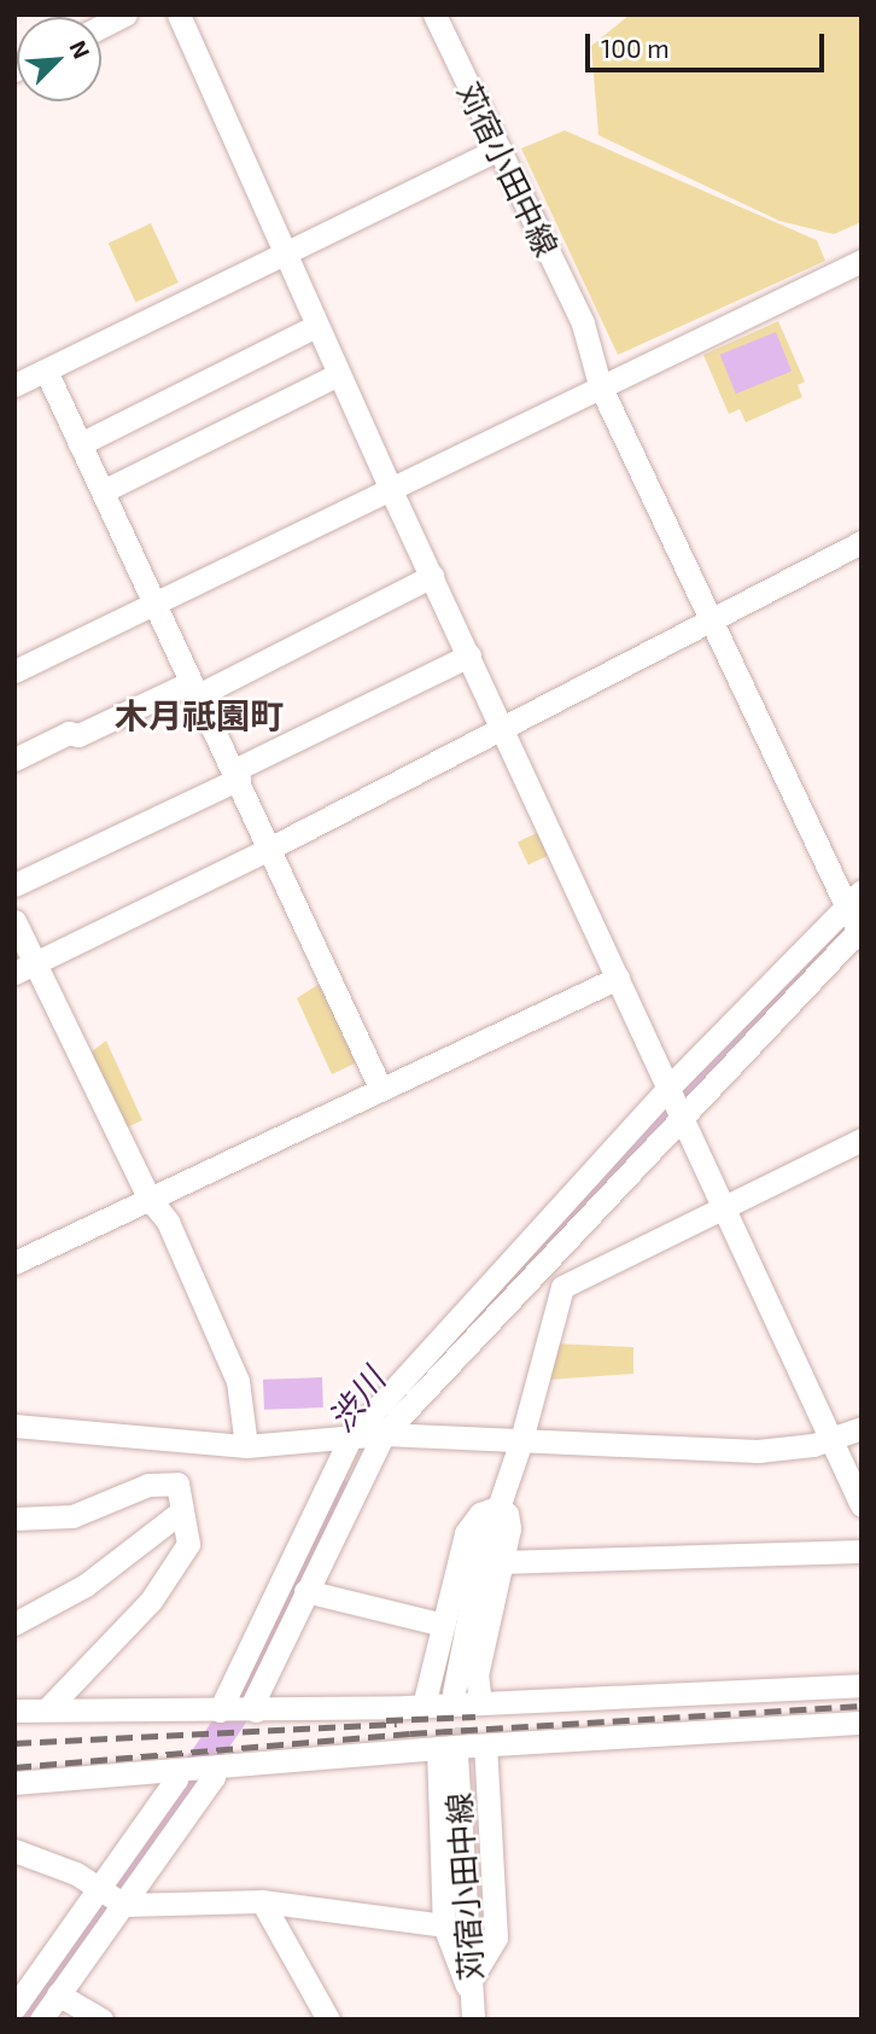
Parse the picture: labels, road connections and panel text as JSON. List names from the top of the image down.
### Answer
{
  "streets": {
    "street": ["苅宿小田中線"]
  },
  "districts": ["木月祗園町"],
  "water": ["渋川"],
  "scale_bar": "100 m",
  "north": "top right"
}
